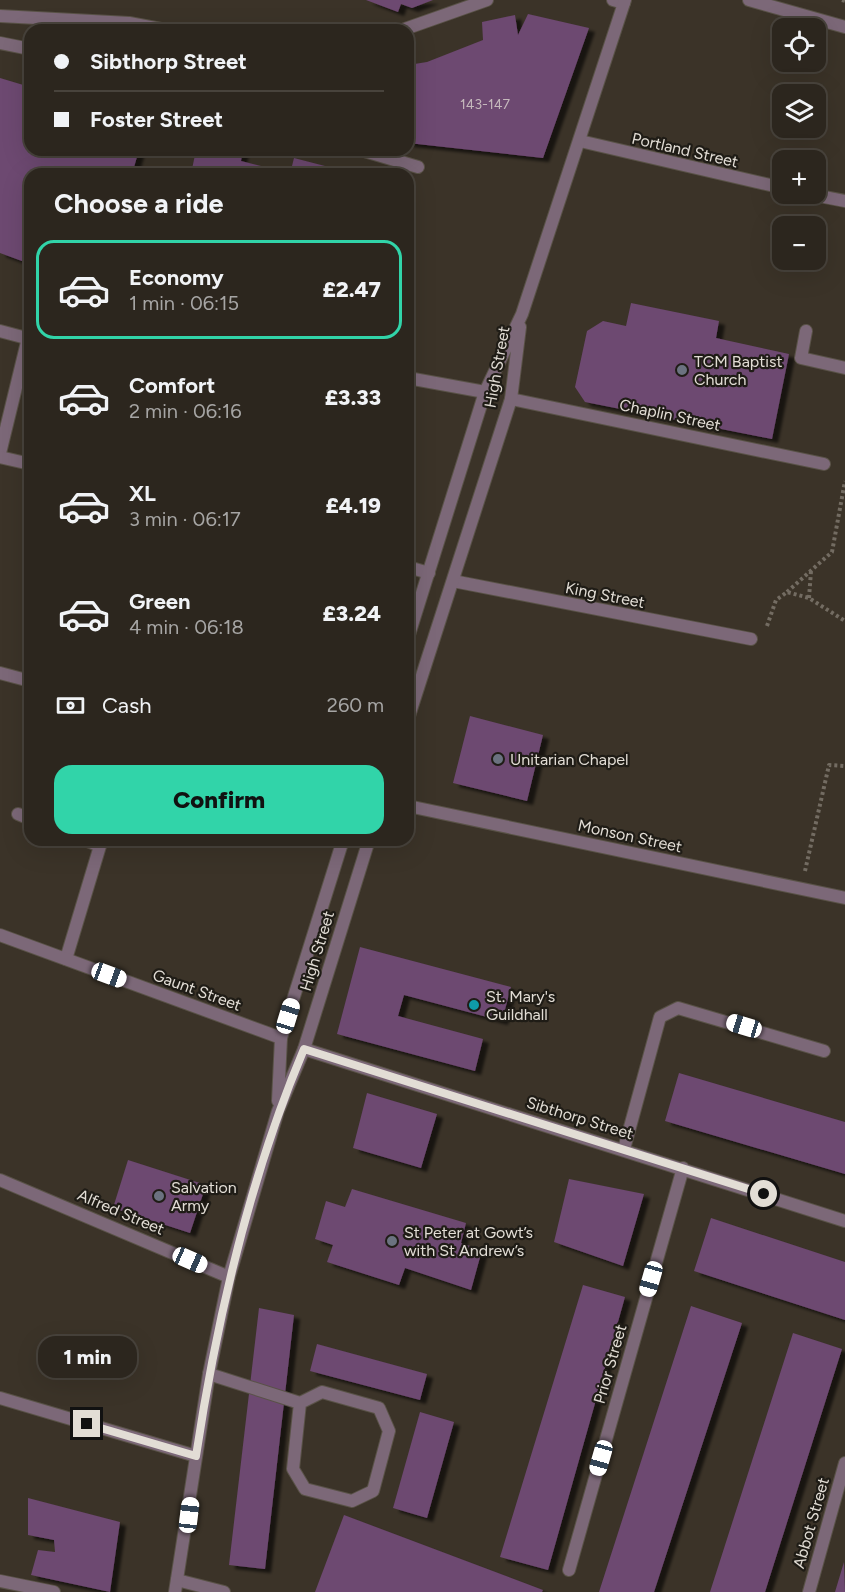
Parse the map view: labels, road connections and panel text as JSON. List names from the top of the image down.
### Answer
{
  "streets": {
    "street": [
      "Portland Street",
      "High Street",
      "Chaplin Street",
      "King Street",
      "Monson Street",
      "Gaunt Street",
      "Sibthorp Street",
      "Alfred Street",
      "Prior Street",
      "Abbot Street"
    ]
  },
  "crossings": [
    ["High Street", "Chaplin Street"],
    ["High Street", "King Street"],
    ["High Street", "Gaunt Street"],
    ["High Street", "Sibthorp Street"],
    ["Sibthorp Street", "Prior Street"]
  ],
  "places": [
    "TCM Baptist Church",
    "Unitarian Chapel",
    "St. Mary's Guildhall",
    "Salvation Army",
    "St Peter at Gowt’s with St Andrew’s"
  ],
  "house_numbers": ["143-147"],
  "page": {
    "map_buttons": ["+", "−"],
    "banner": ["Sibthorp Street", "Foster Street"],
    "heading": "Choose a ride",
    "list": [
      {
        "name": "Economy",
        "note": "1 min · 06:15",
        "value": "£2.47"
      },
      {
        "name": "Comfort",
        "note": "2 min · 06:16",
        "value": "£3.33"
      },
      {
        "name": "XL",
        "note": "3 min · 06:17",
        "value": "£4.19"
      },
      {
        "name": "Green",
        "note": "4 min · 06:18",
        "value": "£3.24"
      }
    ],
    "pay": ["Cash", "260 m"],
    "buttons": "Confirm",
    "bubble": "1 min"
  }
}
